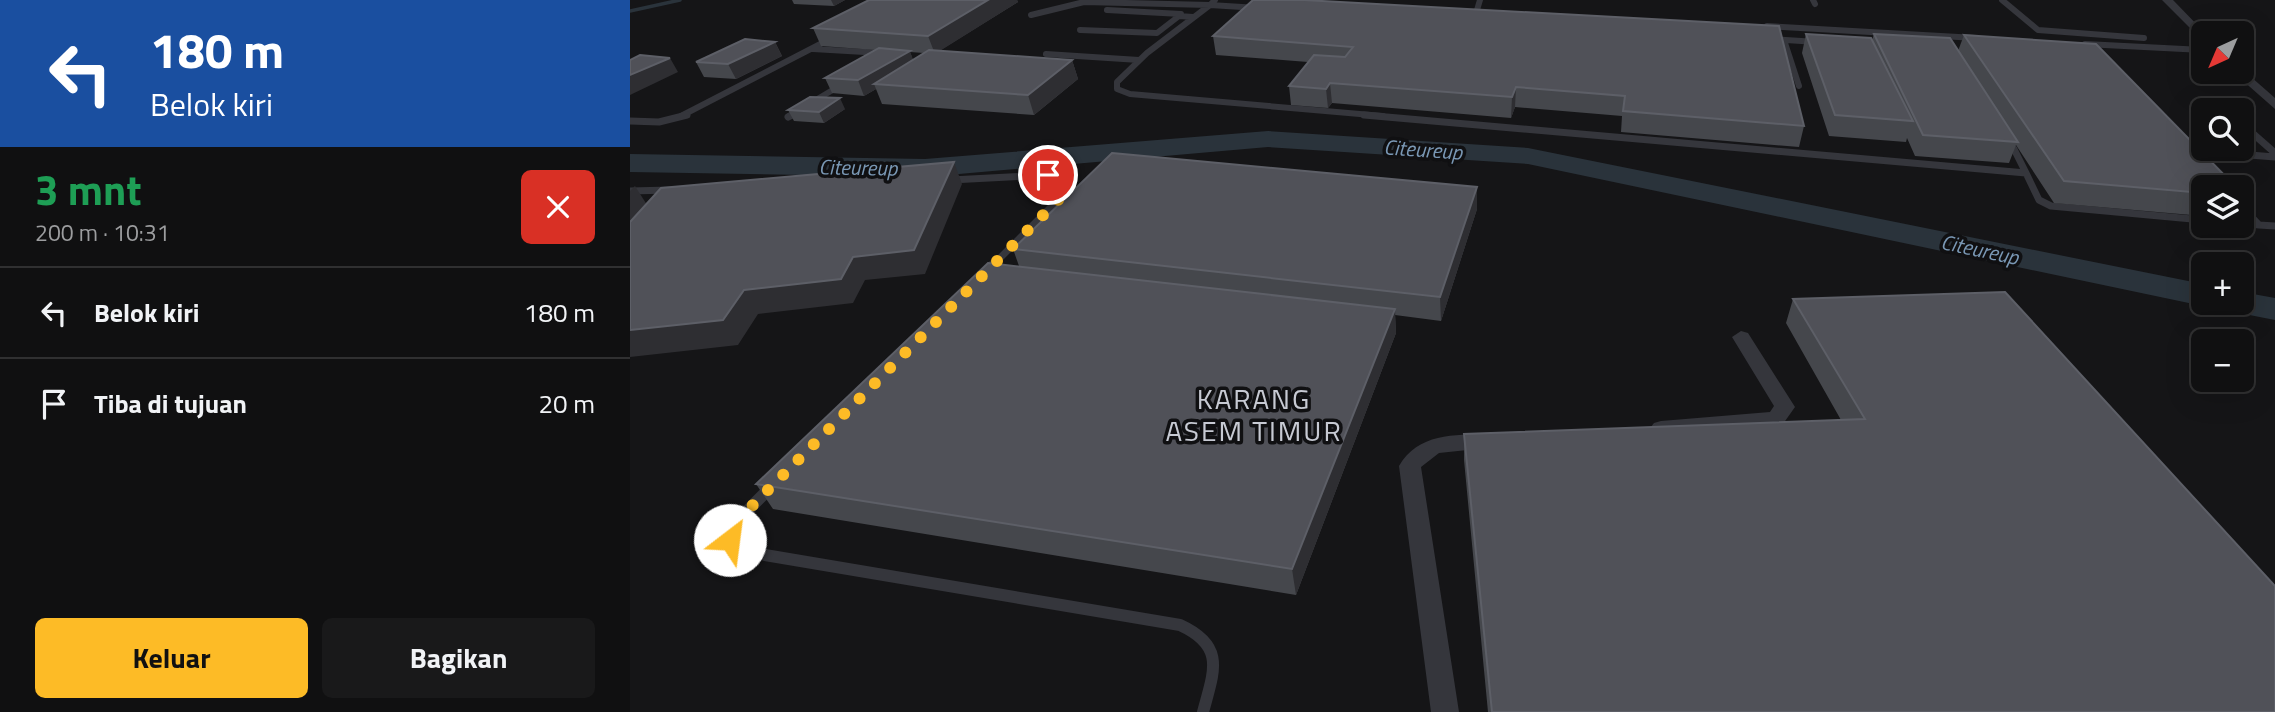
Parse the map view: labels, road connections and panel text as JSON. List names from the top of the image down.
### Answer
{
  "districts": ["KARANG ASEM TIMUR"],
  "water": ["Citeureup"],
  "north": "bottom left",
  "page": {
    "turn": ["180 m", "Belok kiri"],
    "map_buttons": ["+", "−"],
    "heading": ["3 mnt", "200 m · 10:31"],
    "list": [
      {
        "name": "Belok kiri",
        "value": "180 m"
      },
      {
        "name": "Tiba di tujuan",
        "value": "20 m"
      }
    ],
    "buttons": ["Keluar", "Bagikan"]
  }
}
